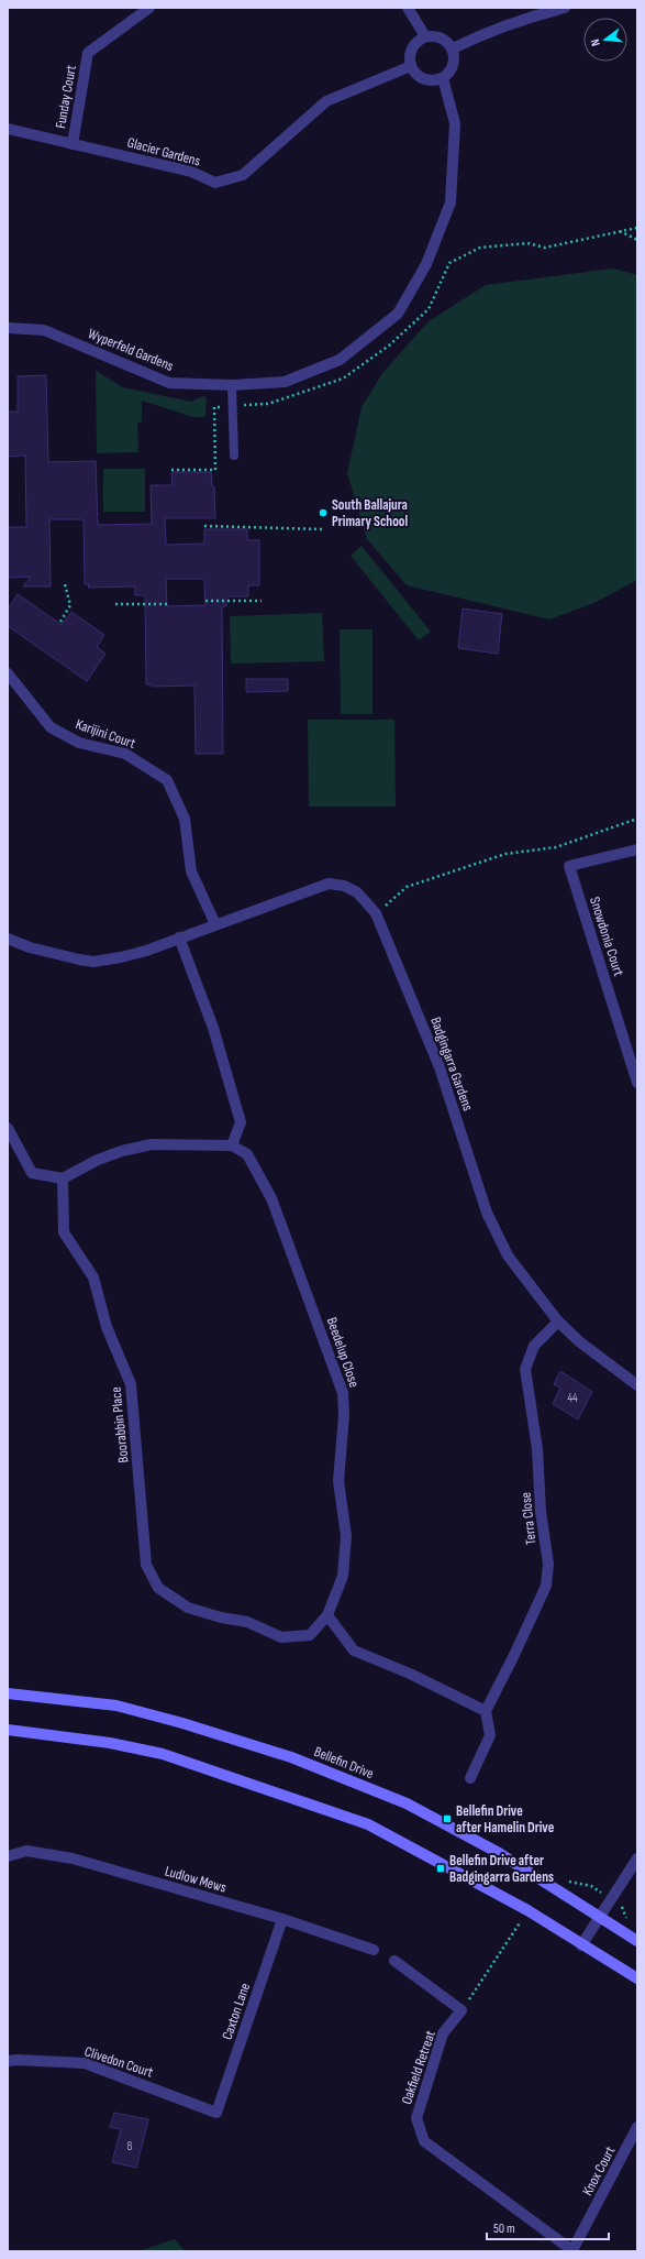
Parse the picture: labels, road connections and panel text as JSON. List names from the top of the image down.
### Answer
{
  "streets": {
    "main road": ["Bellefin Drive"],
    "street": [
      "Funday Court",
      "Glacier Gardens",
      "Wyperfeld Gardens",
      "Karijini Court",
      "Snowdonia Court",
      "Badgingarra Gardens",
      "Beedelup Close",
      "Boorabbin Place",
      "Terra Close",
      "Ludlow Mews",
      "Caxton Lane",
      "Clivedon Court",
      "Oakfield Retreat",
      "Knox Court"
    ]
  },
  "crossings": [
    ["Funday Court", "Glacier Gardens"],
    ["Glacier Gardens", "Wyperfeld Gardens"],
    ["Karijini Court", "Badgingarra Gardens"],
    ["Badgingarra Gardens", "Terra Close"],
    ["Beedelup Close", "Boorabbin Place"],
    ["Ludlow Mews", "Caxton Lane"],
    ["Caxton Lane", "Clivedon Court"],
    ["Oakfield Retreat", "Knox Court"]
  ],
  "places": {
    "other": ["South Ballajura Primary School"],
    "transit": ["Bellefin Drive after Hamelin Drive", "Bellefin Drive after Badgingarra Gardens"]
  },
  "house_numbers": ["44", "8"],
  "scale_bar": "50 m",
  "north": "left"
}
